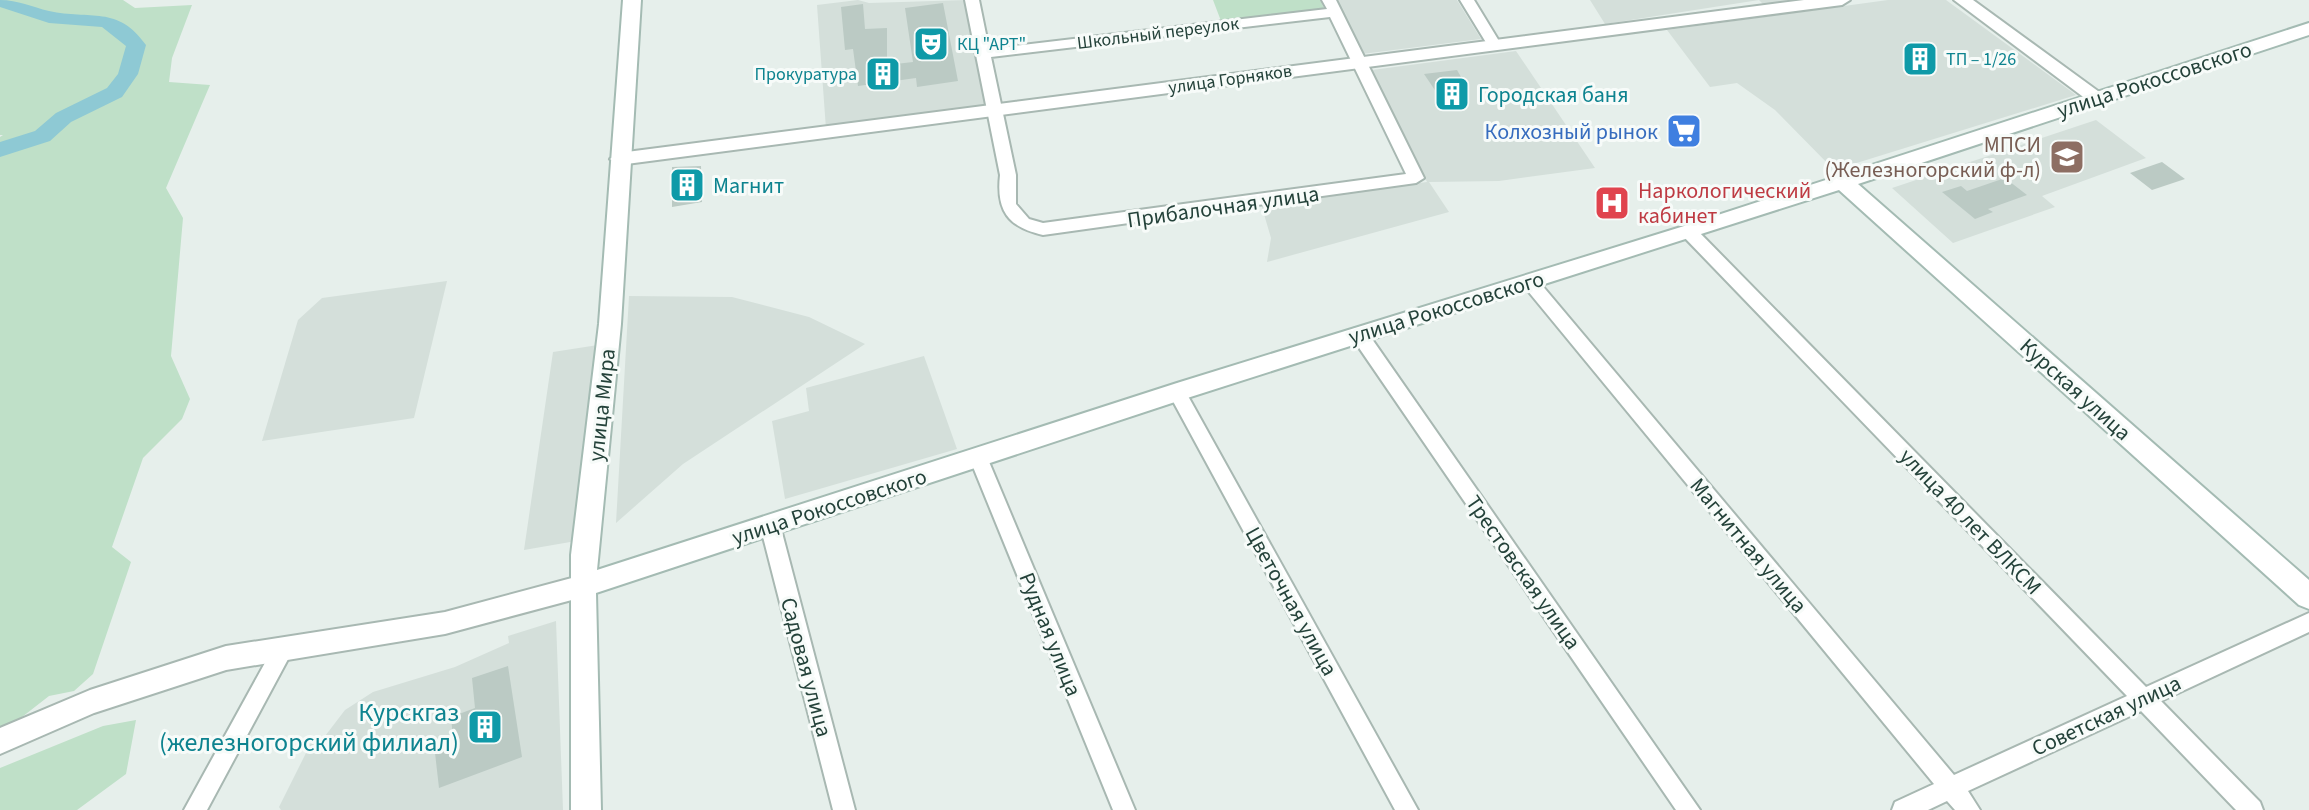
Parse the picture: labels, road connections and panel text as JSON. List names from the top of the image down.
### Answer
{
  "streets": {
    "main road": ["улица Рокоссовского", "Курская улица", "улица Мира"],
    "street": [
      "Школьный переулок",
      "улица Горняков",
      "Прибалочная улица",
      "улица 40 лет ВЛКСМ",
      "Магнитная улица",
      "Трестовская улица",
      "Цветочная улица",
      "Рудная улица",
      "Садовая улица",
      "Советская улица"
    ]
  },
  "crossings": [
    ["улица Горняков", "Прибалочная улица"],
    ["улица Горняков", "улица Мира"],
    ["улица Рокоссовского", "Курская улица"],
    ["улица Рокоссовского", "улица Мира"],
    ["улица Рокоссовского", "улица 40 лет ВЛКСМ"],
    ["улица Рокоссовского", "Магнитная улица"],
    ["улица Рокоссовского", "Трестовская улица"],
    ["улица Рокоссовского", "Цветочная улица"],
    ["улица Рокоссовского", "Рудная улица"],
    ["улица Рокоссовского", "Садовая улица"],
    ["улица 40 лет ВЛКСМ", "Советская улица"],
    ["Магнитная улица", "Советская улица"]
  ],
  "places": {
    "theatre": ["КЦ \"АРТ\""],
    "building": [
      "ТП – 1/26",
      "Прокуратура",
      "Городская баня",
      "Магнит",
      "Курскгаз (железногорский филиал)"
    ],
    "supermarket": ["Колхозный рынок"],
    "school or university": ["МПСИ (Железногорский ф-л)"],
    "hospital": ["Наркологический кабинет"]
  }
}
